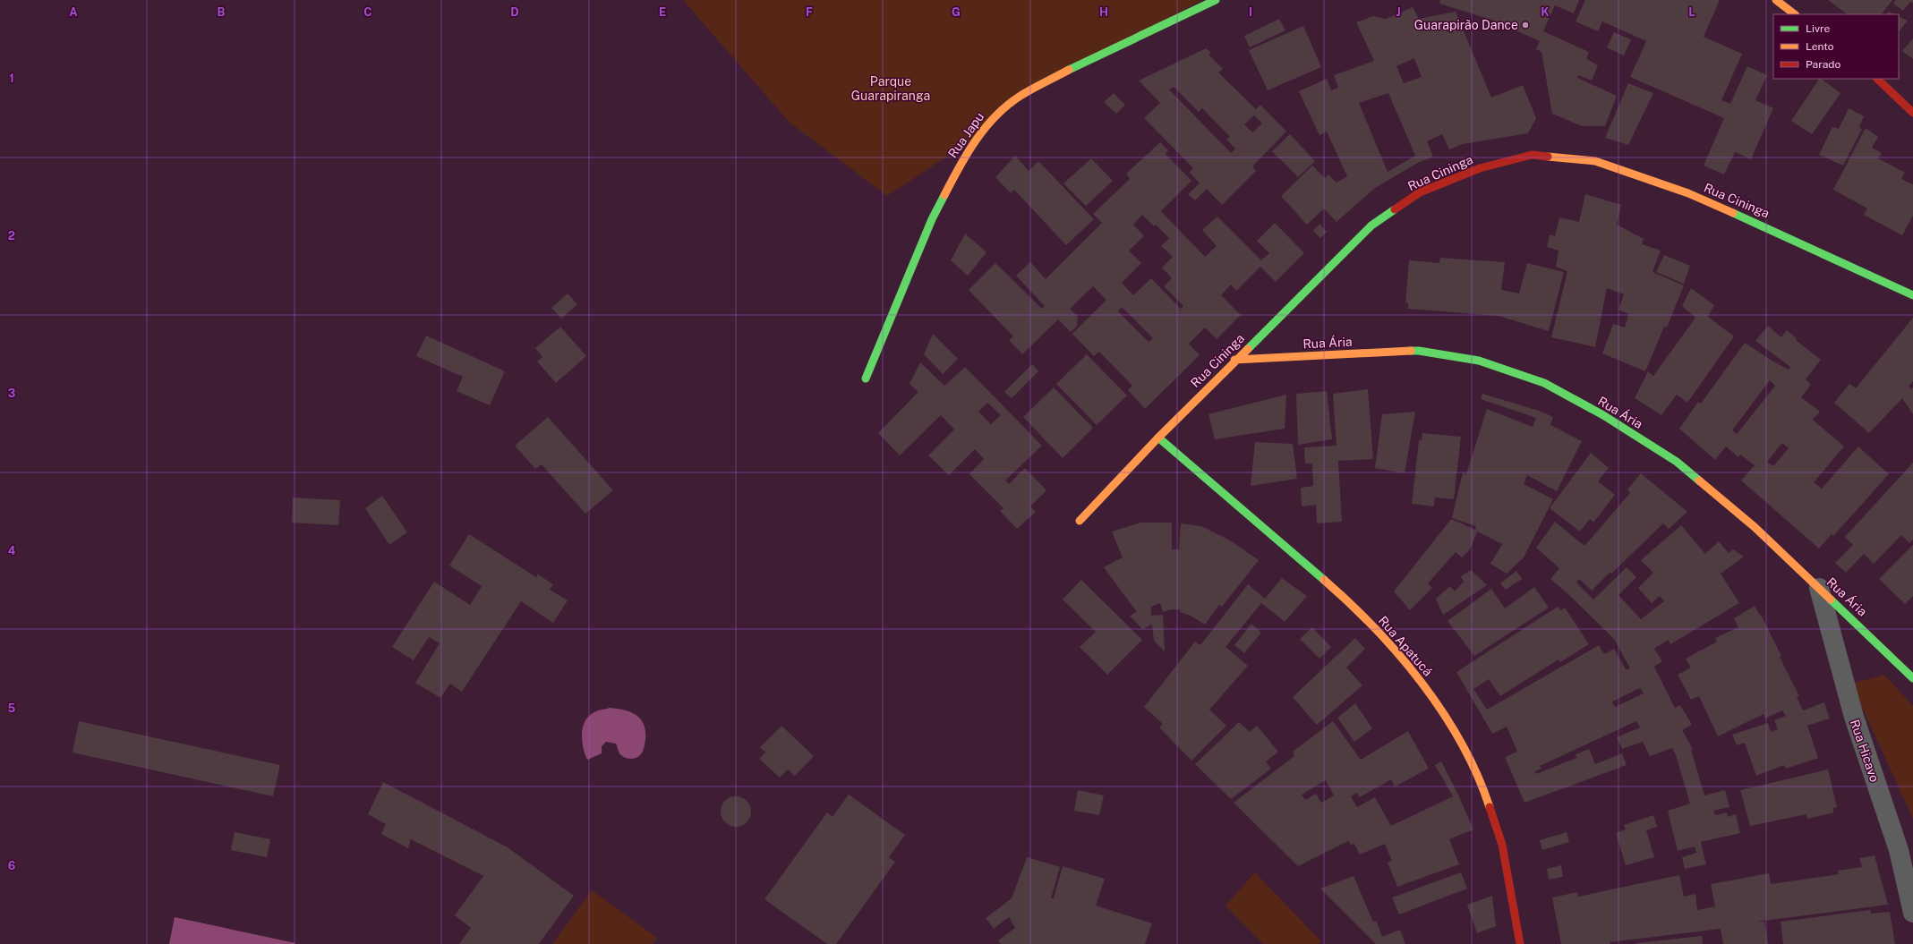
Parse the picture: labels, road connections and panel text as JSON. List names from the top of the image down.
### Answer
{
  "streets": {
    "street": [
      "Rua Japu",
      "Rua Cininga",
      "Rua Ária",
      "Rua Apatucá",
      "Rua Hicavo"
    ]
  },
  "crossings": [
    ["Rua Cininga", "Rua Ária"],
    ["Rua Cininga", "Rua Apatucá"],
    ["Rua Ária", "Rua Hicavo"]
  ],
  "parks": ["Parque Guarapiranga"],
  "places": ["Guarapirão Dance"],
  "legend": ["Livre", "Lento", "Parado"],
  "grid": {
    "columns": [
      "A",
      "B",
      "C",
      "D",
      "E",
      "F",
      "G",
      "H",
      "I",
      "J",
      "K",
      "L"
    ],
    "rows": [
      "1",
      "2",
      "3",
      "4",
      "5",
      "6"
    ]
  }
}
